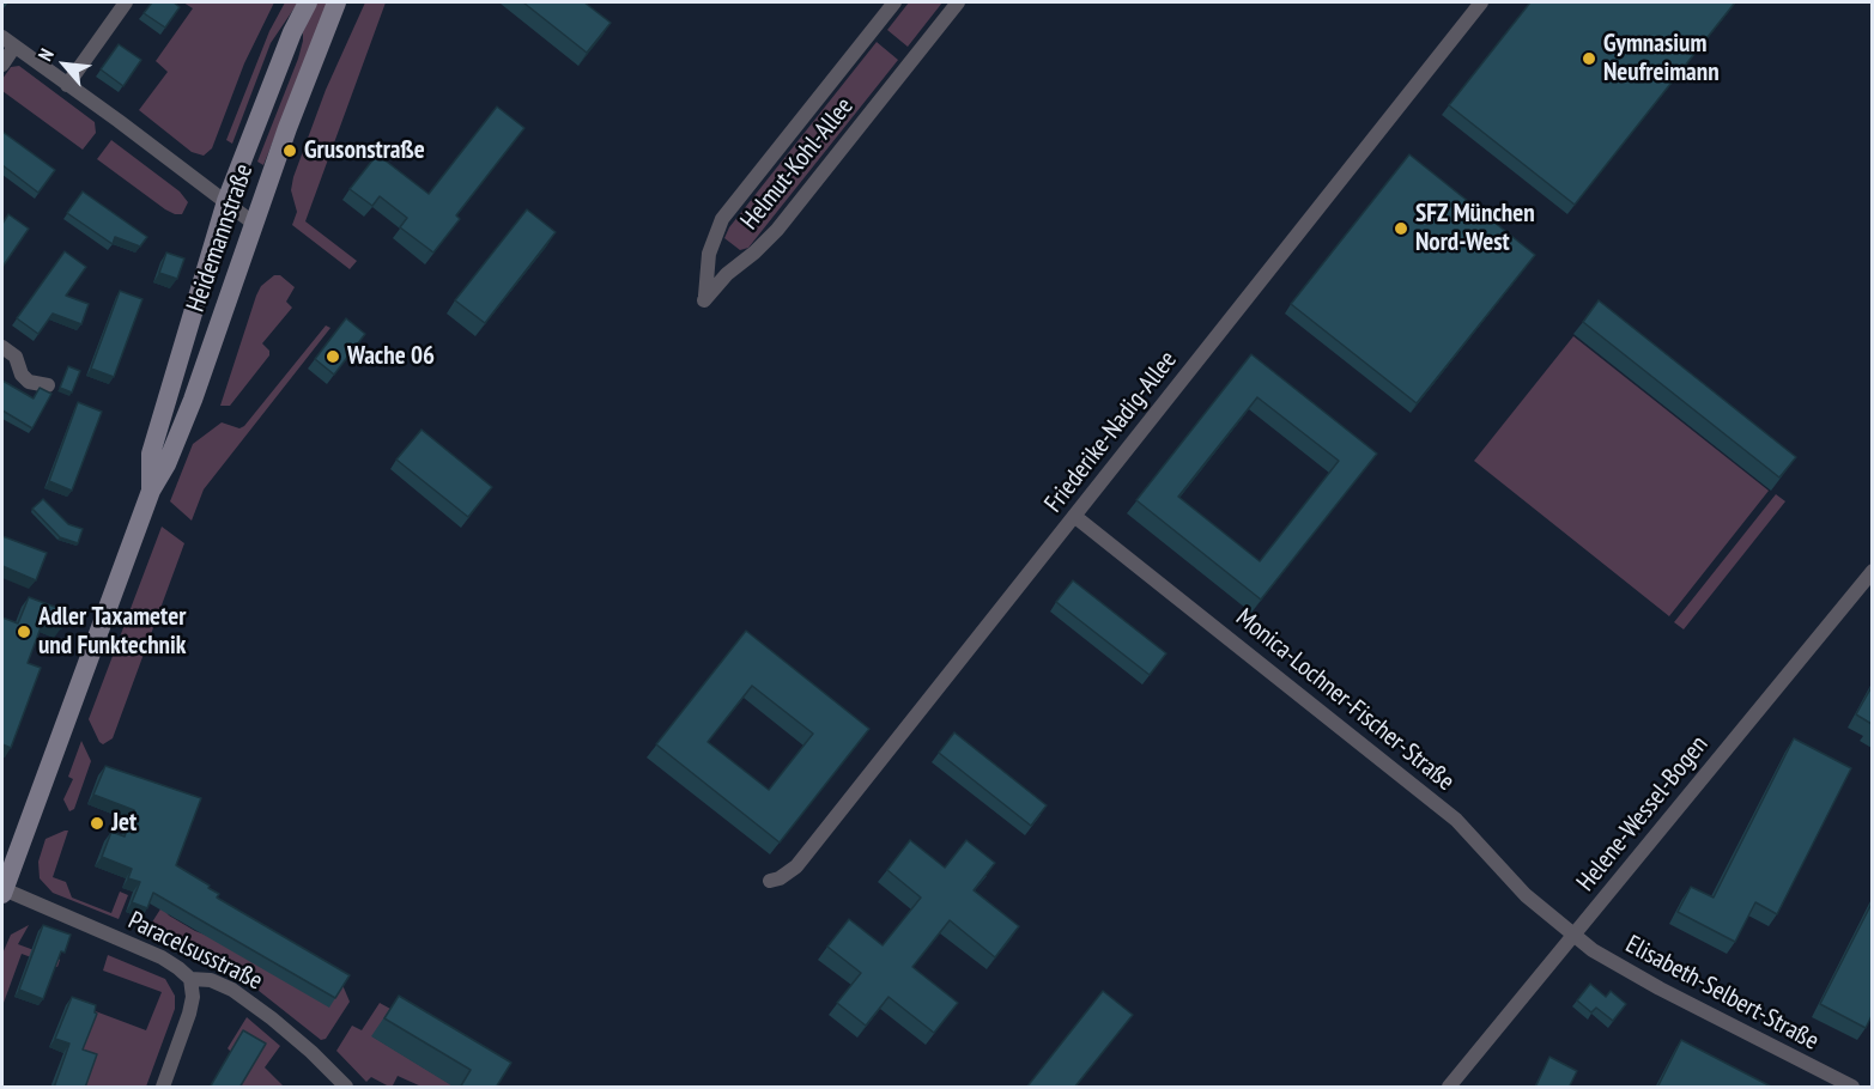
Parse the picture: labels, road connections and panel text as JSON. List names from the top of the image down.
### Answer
{
  "streets": {
    "main road": ["Heidemannstraße"],
    "street": [
      "Helmut-Kohl-Allee",
      "Friederike-Nadig-Allee",
      "Monica-Lochner-Fischer-Straße",
      "Helene-Wessel-Bogen",
      "Paracelsusstraße",
      "Elisabeth-Selbert-Straße"
    ]
  },
  "crossings": [
    ["Heidemannstraße", "Paracelsusstraße"],
    ["Friederike-Nadig-Allee", "Monica-Lochner-Fischer-Straße"],
    ["Monica-Lochner-Fischer-Straße", "Helene-Wessel-Bogen"],
    ["Monica-Lochner-Fischer-Straße", "Elisabeth-Selbert-Straße"],
    ["Helene-Wessel-Bogen", "Elisabeth-Selbert-Straße"]
  ],
  "places": [
    "Gymnasium Neufreimann",
    "Grusonstraße",
    "SFZ München Nord-West",
    "Wache 06",
    "Adler Taxameter und Funktechnik",
    "Jet"
  ],
  "north": "top left"
}
